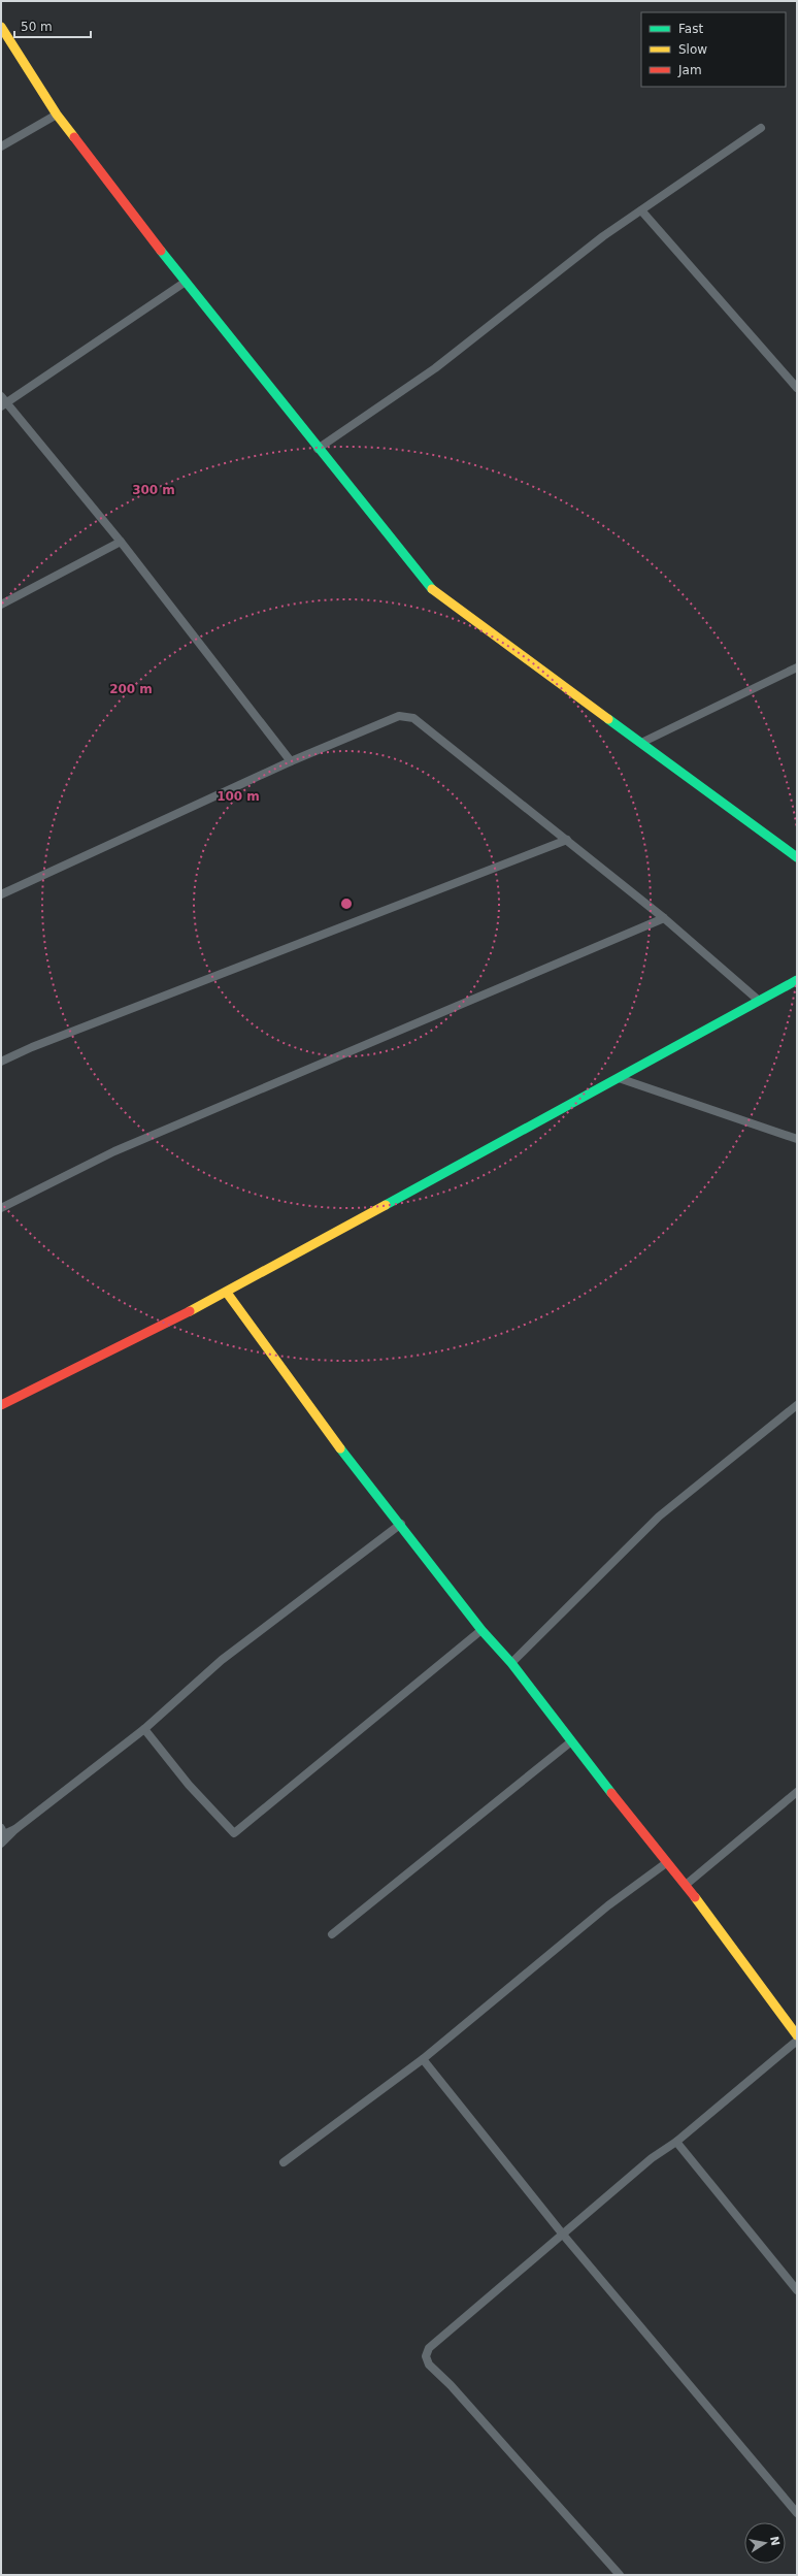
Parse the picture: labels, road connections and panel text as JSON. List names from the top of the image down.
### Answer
{
  "legend": ["Fast", "Slow", "Jam"],
  "scale_bar": "50 m",
  "north": "right",
  "rings": ["300 m", "200 m", "100 m"]
}
